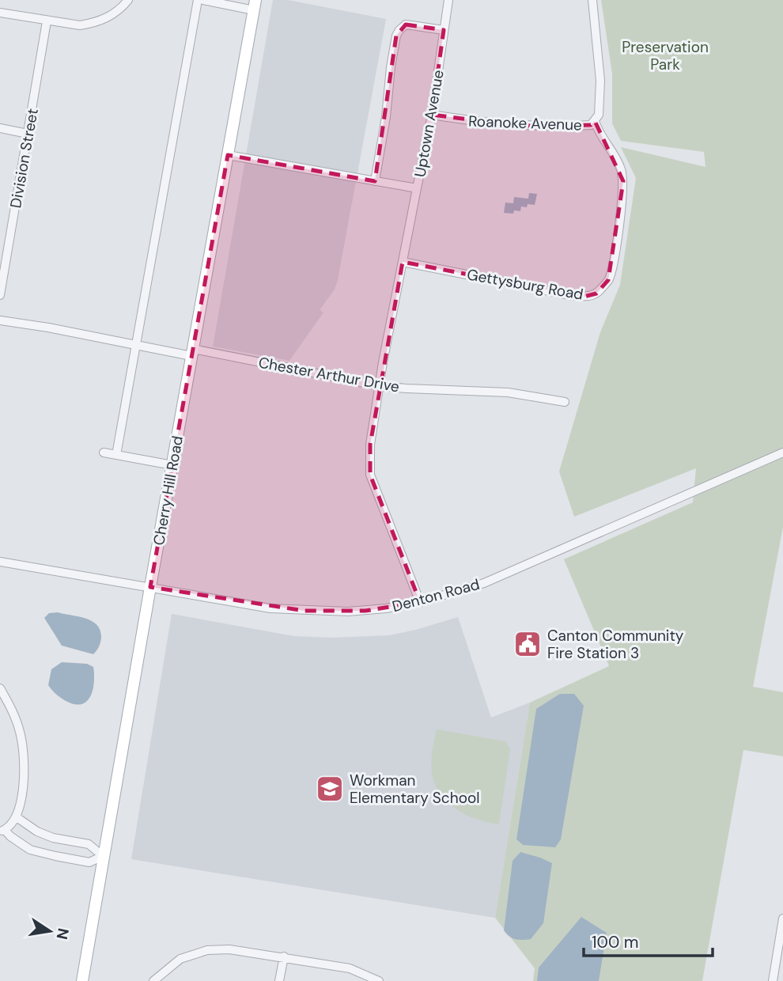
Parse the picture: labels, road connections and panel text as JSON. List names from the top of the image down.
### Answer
{
  "streets": {
    "main road": ["Cherry Hill Road"],
    "street": [
      "Roanoke Avenue",
      "Uptown Avenue",
      "Division Street",
      "Gettysburg Road",
      "Chester Arthur Drive",
      "Denton Road"
    ]
  },
  "crossings": [
    ["Roanoke Avenue", "Uptown Avenue"],
    ["Roanoke Avenue", "Gettysburg Road"],
    ["Uptown Avenue", "Cherry Hill Road"],
    ["Chester Arthur Drive", "Cherry Hill Road"],
    ["Cherry Hill Road", "Denton Road"]
  ],
  "parks": ["Preservation Park"],
  "places": {
    "public building": ["Canton Community Fire Station 3"],
    "school or university": ["Workman Elementary School"]
  },
  "scale_bar": "100 m",
  "north": "right"
}
